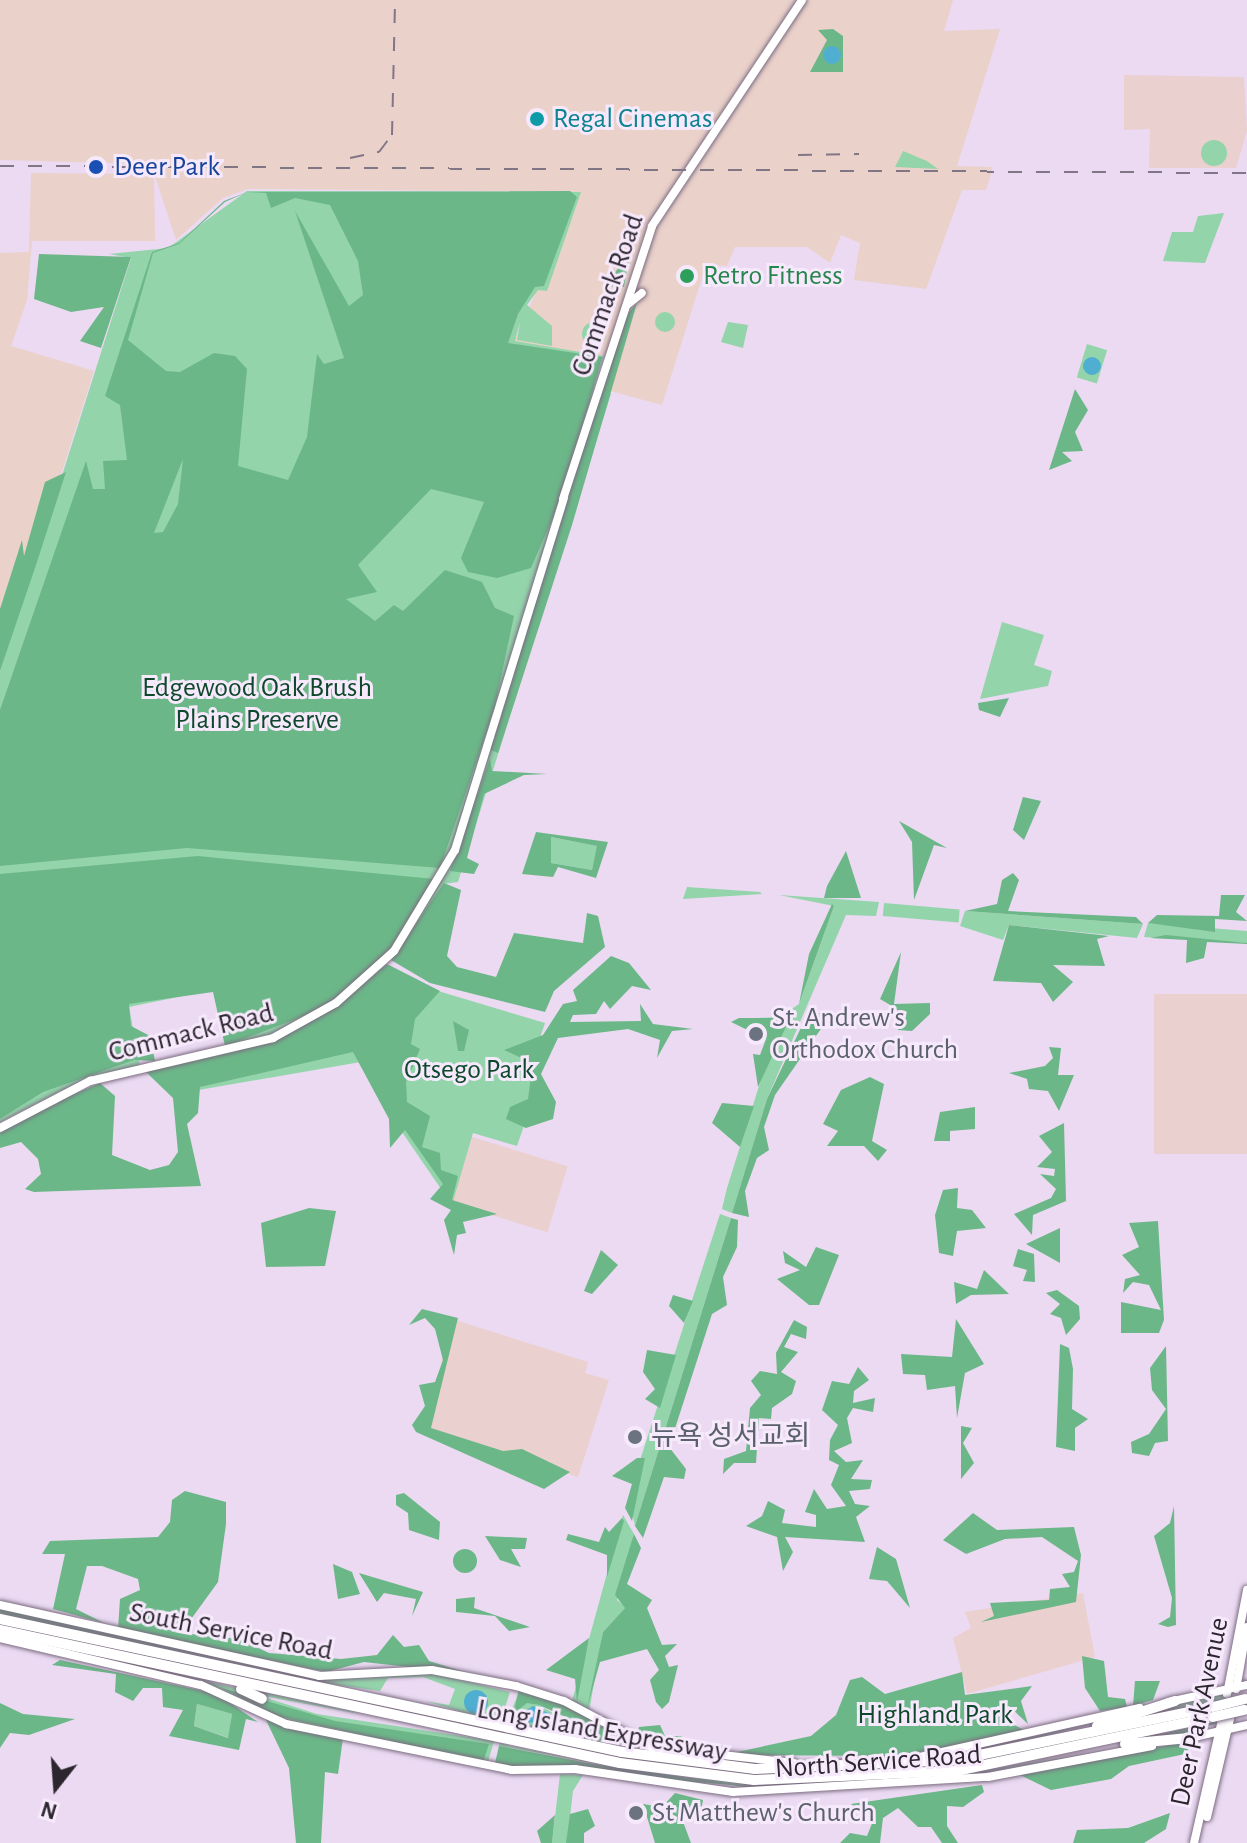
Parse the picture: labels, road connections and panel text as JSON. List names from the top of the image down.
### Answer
{
  "streets": {
    "highway": ["Long Island Expressway"],
    "main road": [
      "Commack Road",
      "South Service Road",
      "Deer Park Avenue",
      "North Service Road"
    ]
  },
  "crossings": [
    ["South Service Road", "Deer Park Avenue"],
    ["Deer Park Avenue", "North Service Road"]
  ],
  "parks": ["Edgewood Oak Brush Plains Preserve", "Otsego Park", "Highland Park"],
  "places": [
    "Regal Cinemas",
    "Deer Park",
    "Retro Fitness",
    "St. Andrew's Orthodox Church",
    "뉴욕 성서교회",
    "St Matthew's Church"
  ],
  "north": "bottom"
}
